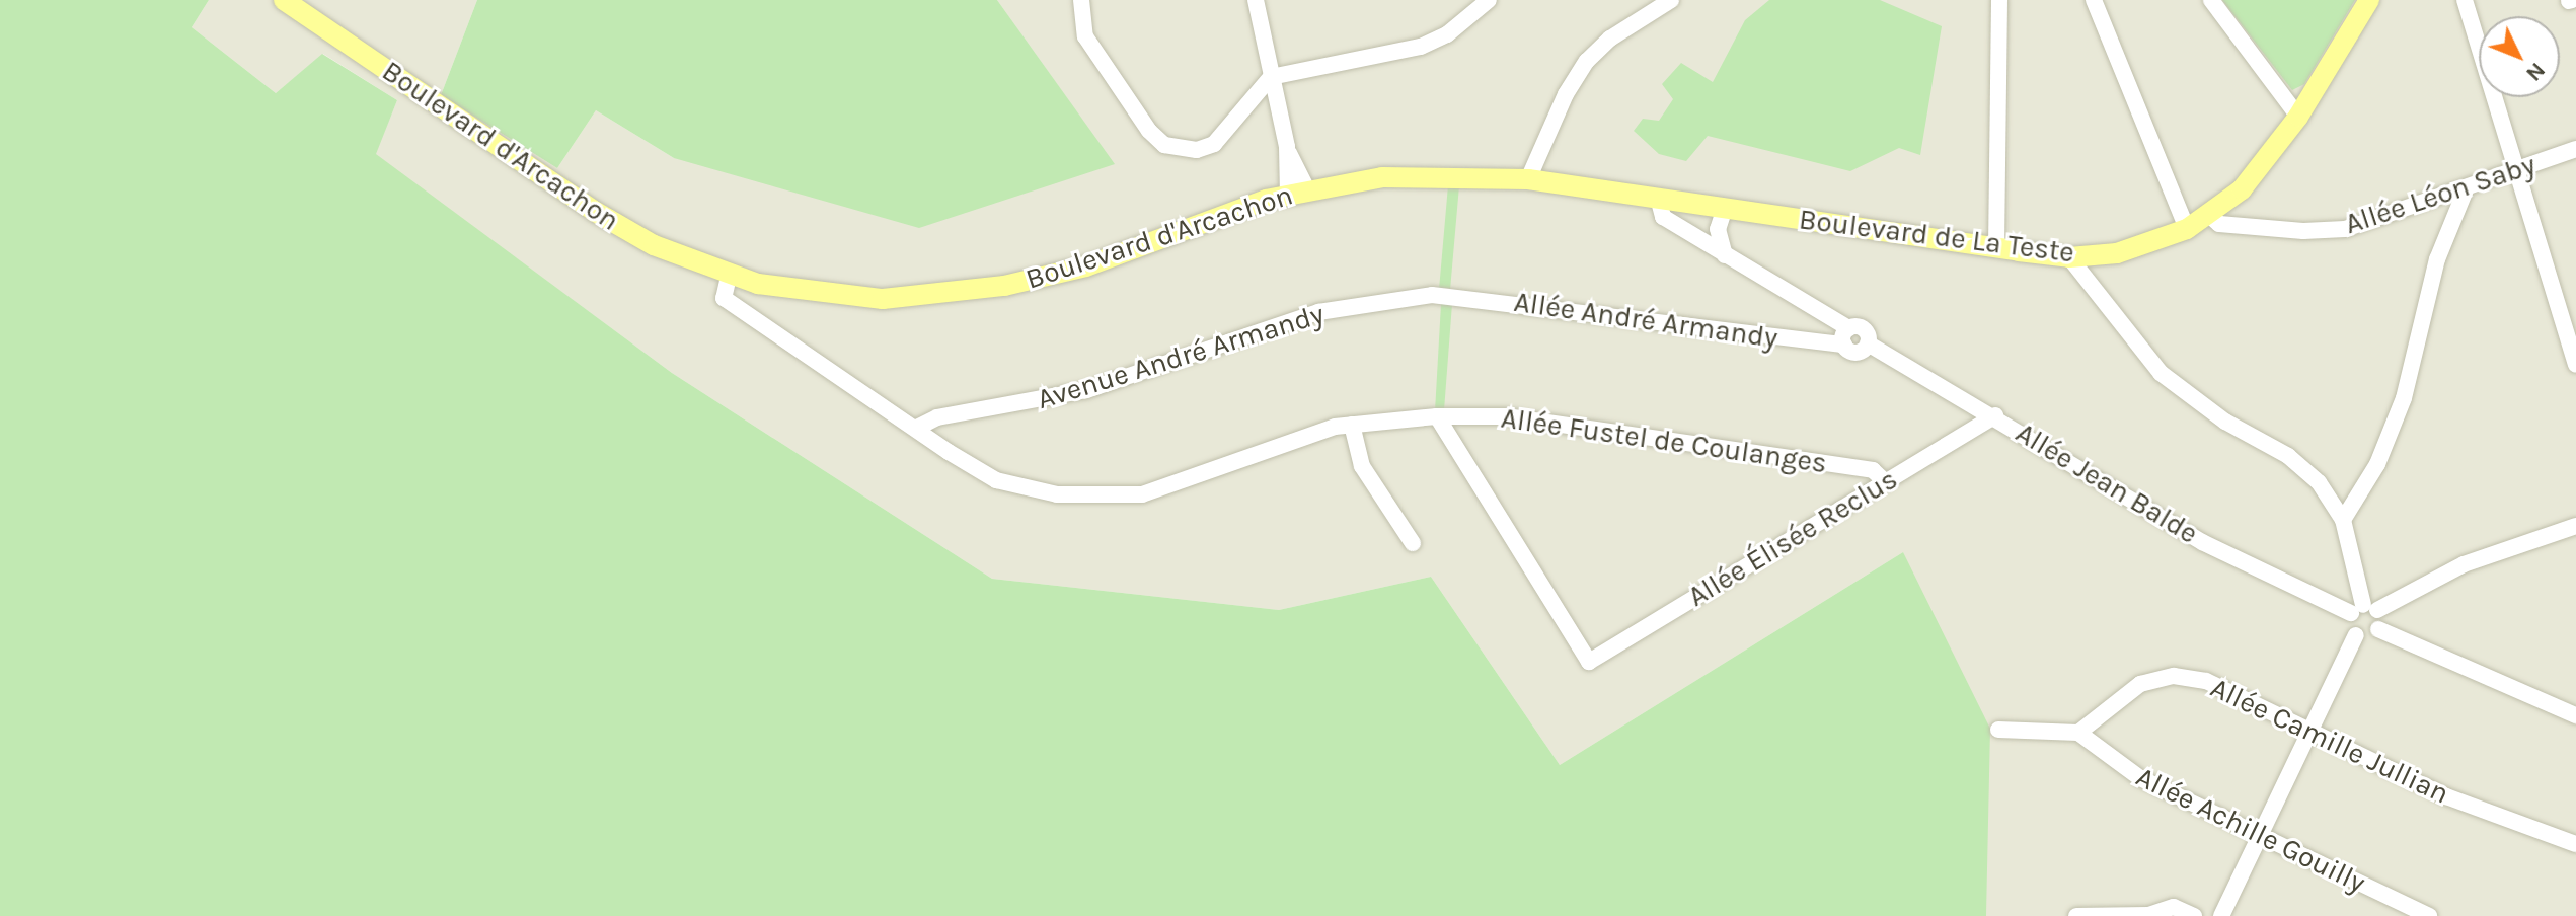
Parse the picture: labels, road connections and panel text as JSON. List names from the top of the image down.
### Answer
{
  "streets": {
    "main road": ["Boulevard d'Arcachon", "Boulevard de La Teste"],
    "street": [
      "Allée Léon Saby",
      "Allée André Armandy",
      "Avenue André Armandy",
      "Allée Fustel de Coulanges",
      "Allée Jean Balde",
      "Allée Élisée Reclus",
      "Allée Camille Jullian",
      "Allée Achille Gouilly"
    ]
  },
  "crossings": [
    ["Boulevard d'Arcachon", "Boulevard de La Teste"],
    ["Boulevard d'Arcachon", "Allée Fustel de Coulanges"],
    ["Allée Léon Saby", "Boulevard de La Teste"],
    ["Allée André Armandy", "Avenue André Armandy"],
    ["Allée André Armandy", "Allée Jean Balde"],
    ["Avenue André Armandy", "Allée Fustel de Coulanges"],
    ["Allée Fustel de Coulanges", "Allée Élisée Reclus"],
    ["Allée Jean Balde", "Allée Élisée Reclus"],
    ["Allée Camille Jullian", "Allée Achille Gouilly"]
  ],
  "north": "bottom right"
}
